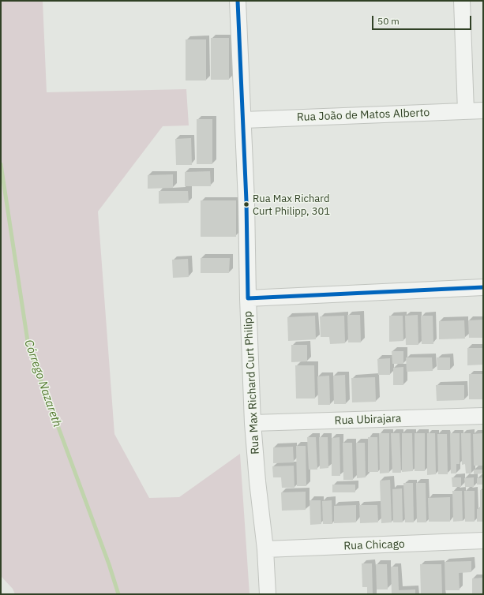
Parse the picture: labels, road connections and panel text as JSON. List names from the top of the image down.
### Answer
{
  "streets": {
    "street": [
      "Rua João de Matos Alberto",
      "Rua Max Richard Curt Philipp",
      "Rua Ubirajara",
      "Rua Chicago"
    ]
  },
  "crossings": [
    ["Rua João de Matos Alberto", "Rua Max Richard Curt Philipp"],
    ["Rua Max Richard Curt Philipp", "Rua Ubirajara"],
    ["Rua Max Richard Curt Philipp", "Rua Chicago"]
  ],
  "water": ["Córrego Nazareth"],
  "places": ["Rua Max Richard Curt Philipp, 301"],
  "scale_bar": "50 m"
}
